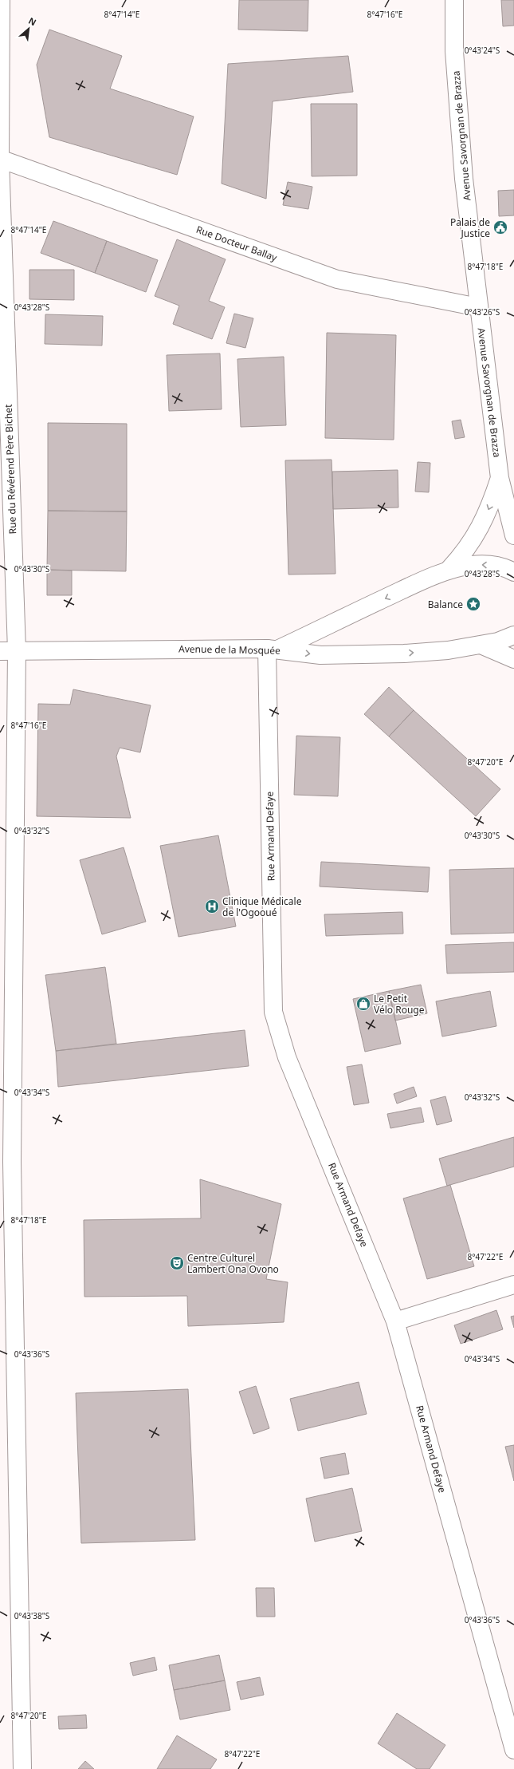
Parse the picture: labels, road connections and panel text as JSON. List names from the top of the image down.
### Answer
{
  "streets": {
    "street": [
      "Avenue Savorgnan de Brazza",
      "Rue Docteur Ballay",
      "Rue du Révérend Père Bichet",
      "Avenue de la Mosquée",
      "Rue Armand Defaye"
    ]
  },
  "crossings": [
    ["Avenue Savorgnan de Brazza", "Rue Docteur Ballay"],
    ["Rue Docteur Ballay", "Rue du Révérend Père Bichet"],
    ["Rue du Révérend Père Bichet", "Avenue de la Mosquée"],
    ["Avenue de la Mosquée", "Rue Armand Defaye"]
  ],
  "places": {
    "public building": ["Palais de Justice"],
    "place": ["Balance"],
    "hospital": ["Clinique Médicale de l'Ogooué"],
    "shop": ["Le Petit Vélo Rouge"],
    "theatre": ["Centre Culturel Lambert Ona Ovono"]
  },
  "north": "top right",
  "coordinates": [
    "8°47'14\"E",
    "8°47'16\"E",
    "0°43'24\"S",
    "8°47'18\"E",
    "0°43'28\"S",
    "0°43'26\"S",
    "0°43'30\"S",
    "8°47'20\"E",
    "0°43'32\"S",
    "0°43'34\"S",
    "8°47'22\"E",
    "0°43'36\"S",
    "0°43'38\"S"
  ]
}
